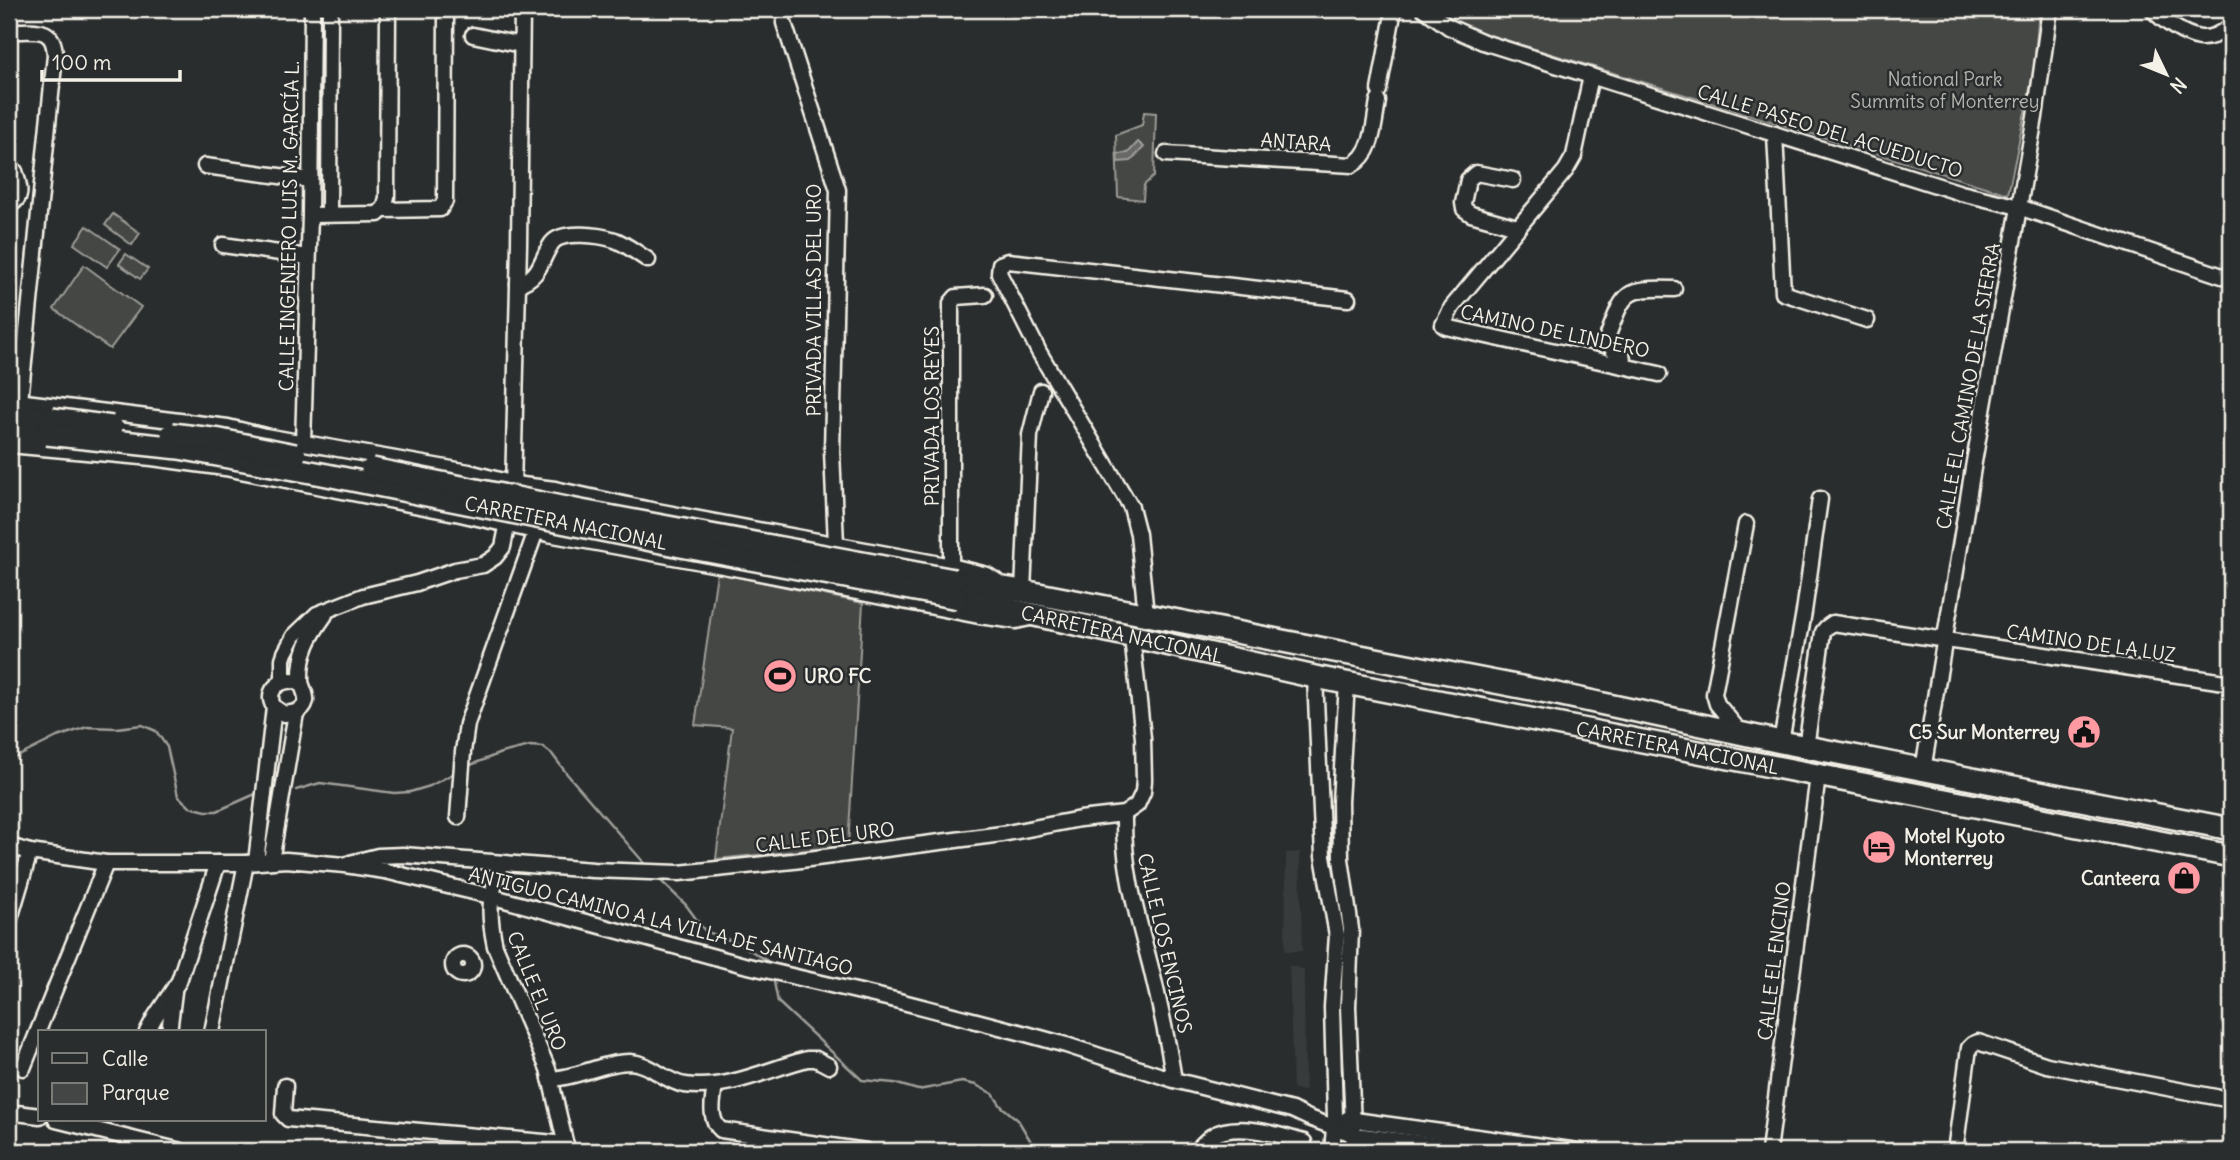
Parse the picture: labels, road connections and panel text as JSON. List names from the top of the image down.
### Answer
{
  "streets": {
    "highway": ["CARRETERA NACIONAL"],
    "street": [
      "CALLE PASEO DEL ACUEDUCTO",
      "ANTARA",
      "CALLE INGENIERO LUIS M. GARCÍA L.",
      "PRIVADA VILLAS DEL URO",
      "CAMINO DE LINDERO",
      "CALLE EL CAMINO DE LA SIERRA",
      "PRIVADA LOS REYES",
      "CAMINO DE LA LUZ",
      "CALLE DEL URO",
      "ANTIGUO CAMINO A LA VILLA DE SANTIAGO",
      "CALLE LOS ENCINOS",
      "CALLE EL ENCINO",
      "CALLE EL URO"
    ]
  },
  "crossings": [
    ["CALLE PASEO DEL ACUEDUCTO", "CALLE EL CAMINO DE LA SIERRA"],
    ["CALLE EL CAMINO DE LA SIERRA", "CARRETERA NACIONAL"],
    ["CALLE EL CAMINO DE LA SIERRA", "CAMINO DE LA LUZ"],
    ["PRIVADA LOS REYES", "CARRETERA NACIONAL"],
    ["CARRETERA NACIONAL", "CAMINO DE LA LUZ"],
    ["CARRETERA NACIONAL", "CALLE EL ENCINO"],
    ["CALLE DEL URO", "ANTIGUO CAMINO A LA VILLA DE SANTIAGO"],
    ["CALLE DEL URO", "CALLE LOS ENCINOS"],
    ["CALLE DEL URO", "CALLE EL URO"],
    ["ANTIGUO CAMINO A LA VILLA DE SANTIAGO", "CALLE LOS ENCINOS"],
    ["ANTIGUO CAMINO A LA VILLA DE SANTIAGO", "CALLE EL URO"]
  ],
  "parks": ["National Park Summits of Monterrey"],
  "places": {
    "sports": ["URO FC"],
    "public building": ["C5 Sur Monterrey"],
    "hotel": ["Motel Kyoto Monterrey"],
    "shop": ["Canteera"]
  },
  "legend": ["Calle", "Parque"],
  "scale_bar": "100 m",
  "north": "bottom right"
}
